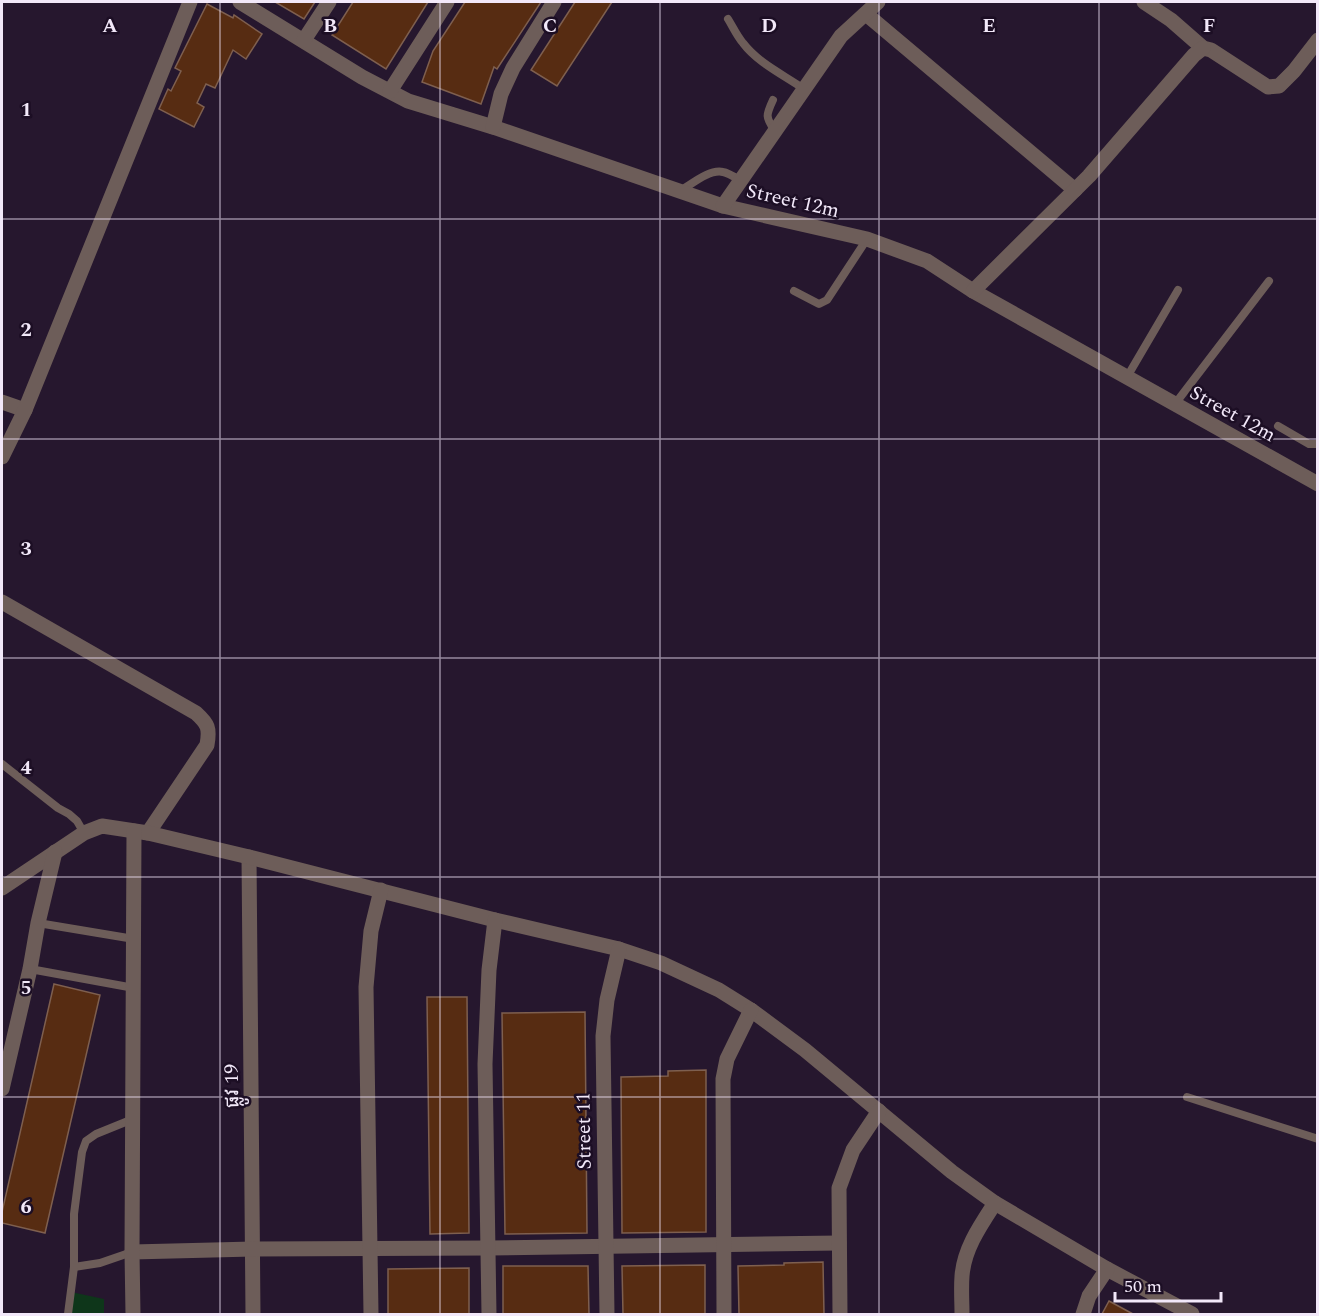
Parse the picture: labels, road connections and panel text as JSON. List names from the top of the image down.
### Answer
{
  "streets": {
    "street": ["Street 12m", "ផ្លូវ 19", "Street 11"]
  },
  "scale_bar": "50 m",
  "grid": {
    "columns": [
      "A",
      "B",
      "C",
      "D",
      "E",
      "F"
    ],
    "rows": [
      "1",
      "2",
      "3",
      "4",
      "5",
      "6"
    ]
  }
}
